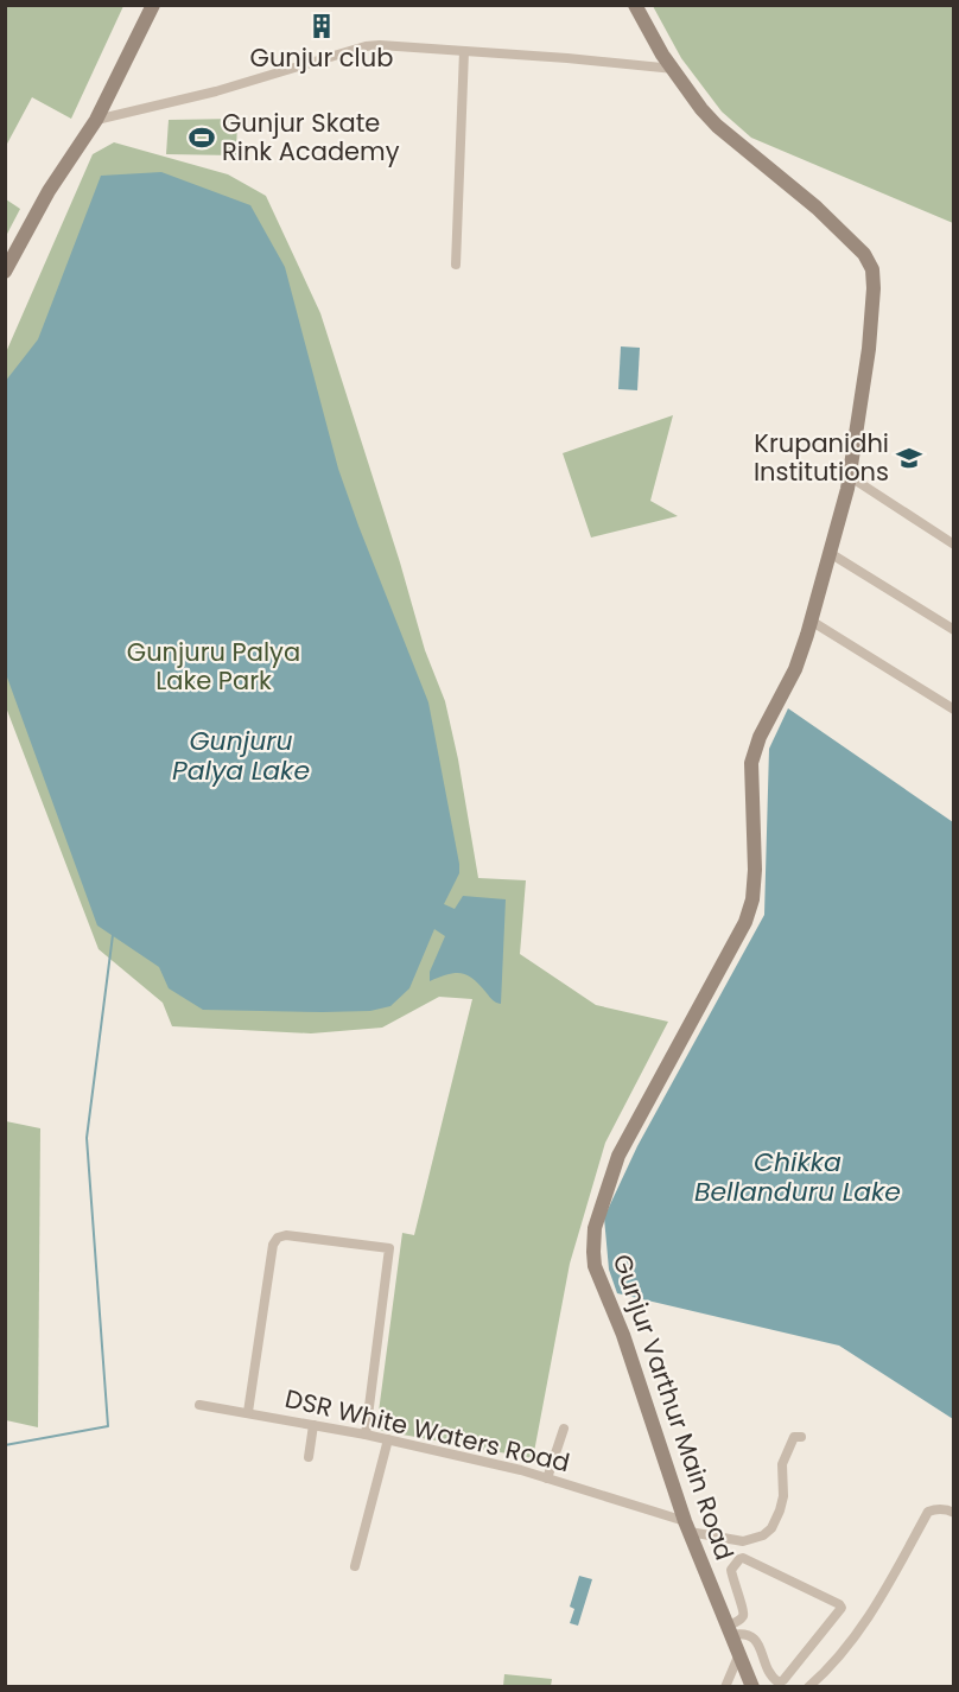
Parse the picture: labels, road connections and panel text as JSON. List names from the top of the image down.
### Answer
{
  "streets": {
    "main road": ["Gunjur Varthur Main Road"],
    "street": ["DSR White Waters Road"]
  },
  "crossings": [
    ["Gunjur Varthur Main Road", "DSR White Waters Road"]
  ],
  "water": ["Gunjuru Palya Lake", "Chikka Bellanduru Lake"],
  "parks": ["Gunjuru Palya Lake Park"],
  "places": {
    "building": ["Gunjur club"],
    "sports": ["Gunjur Skate Rink Academy"],
    "school or university": ["Krupanidhi Institutions"]
  }
}
